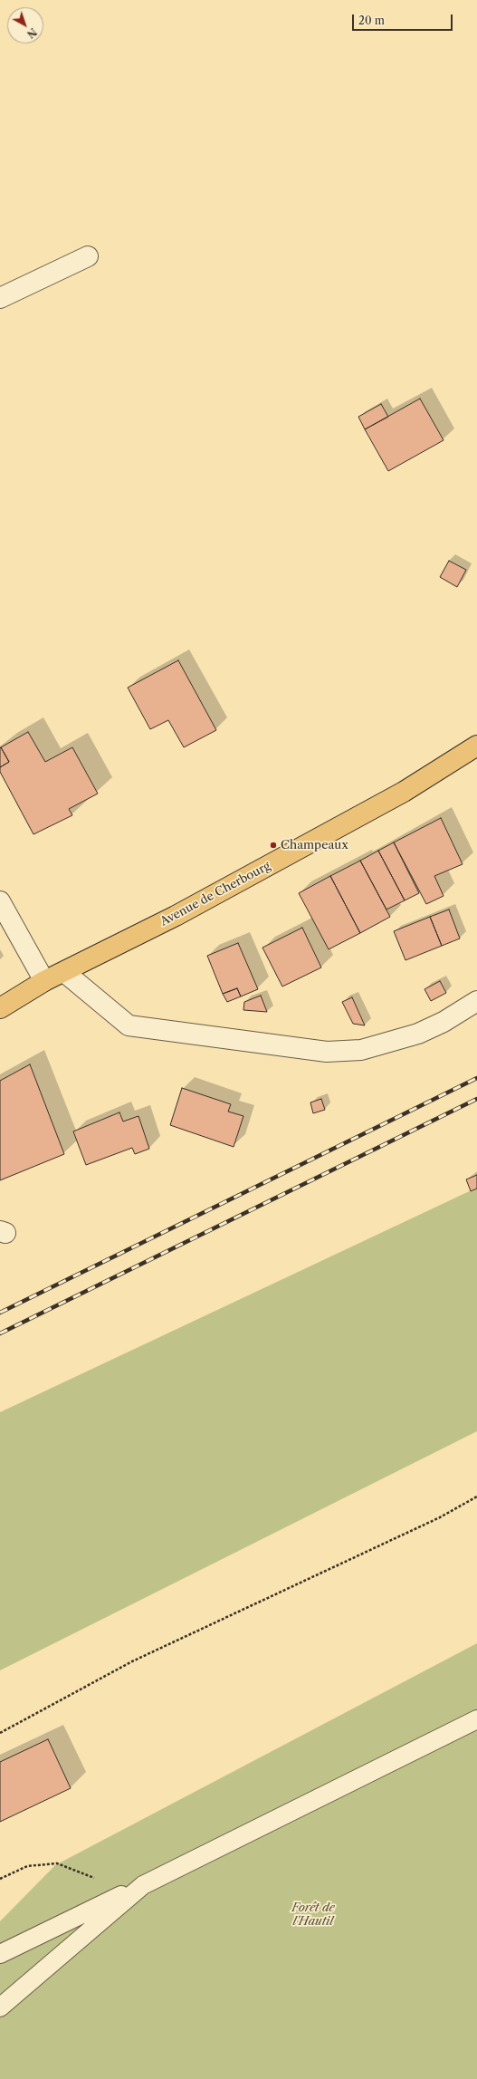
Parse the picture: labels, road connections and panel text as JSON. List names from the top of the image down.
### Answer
{
  "streets": {
    "main road": ["Avenue de Cherbourg"]
  },
  "parks": ["Forêt de l'Hautil"],
  "places": ["Champeaux"],
  "scale_bar": "20 m",
  "north": "bottom right"
}
